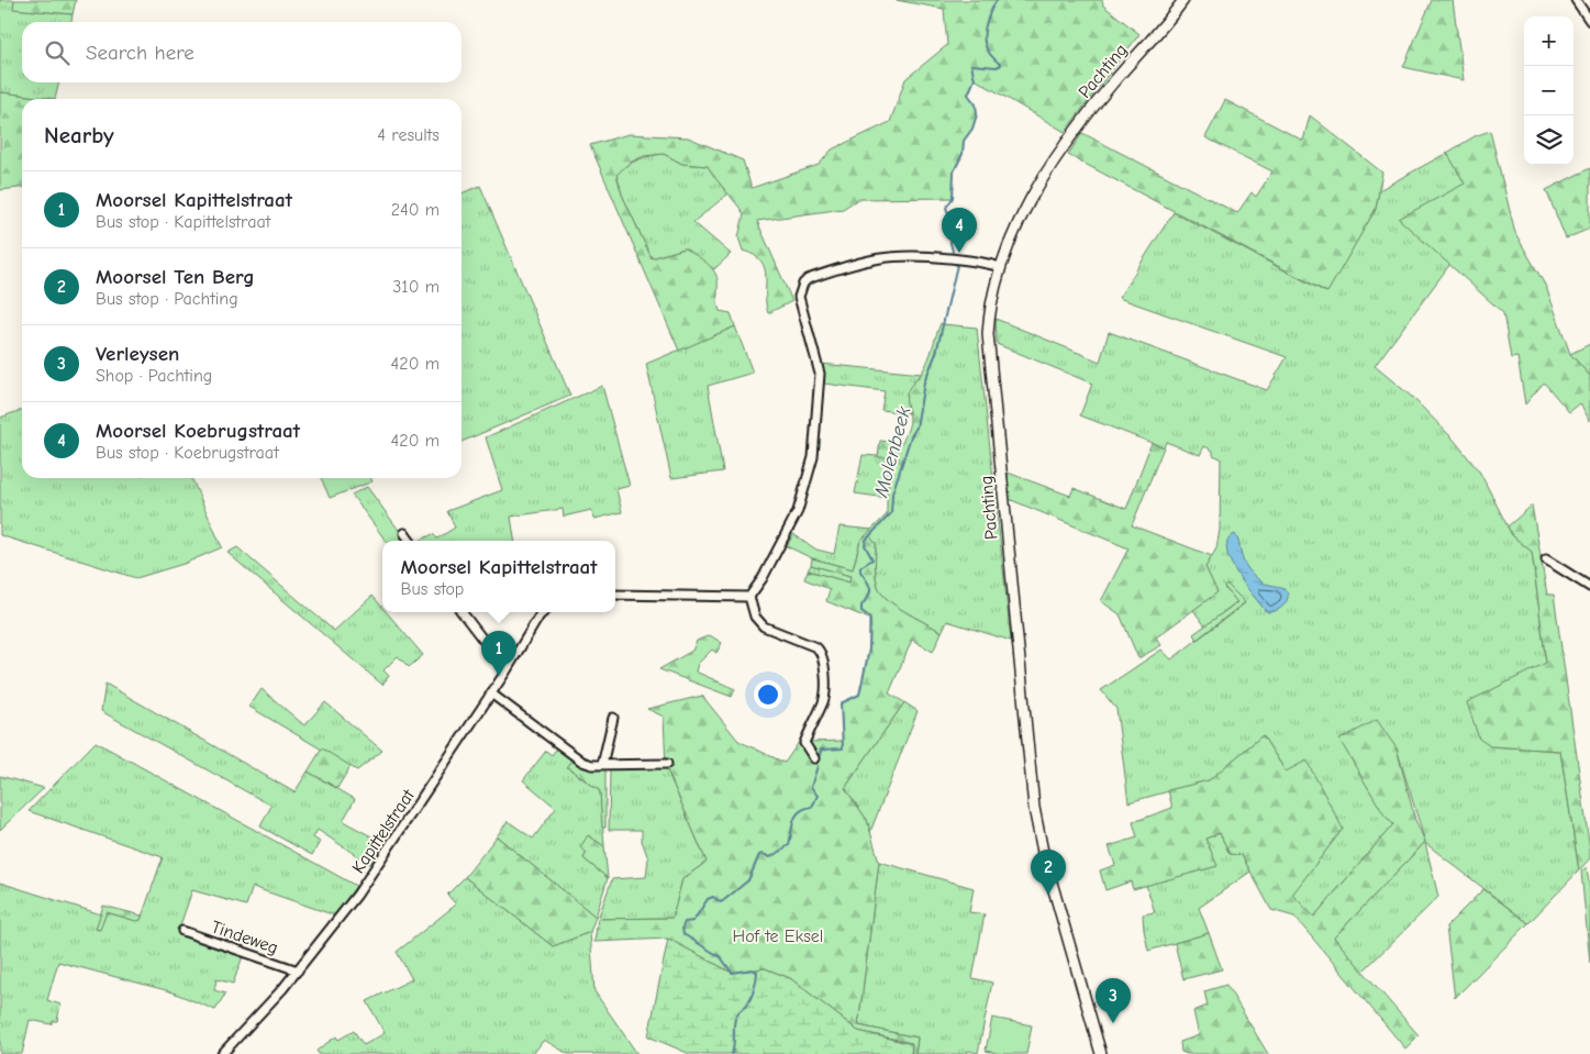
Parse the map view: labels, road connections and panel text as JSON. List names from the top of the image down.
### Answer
{
  "streets": {
    "main road": ["Pachting"],
    "street": ["Kapittelstraat", "Tindeweg"]
  },
  "crossings": [
    ["Kapittelstraat", "Tindeweg"]
  ],
  "water": ["Molenbeek"],
  "parks": ["Hof te Eksel"],
  "page": {
    "map_buttons": ["+", "−"],
    "search": "Search here",
    "heading": ["Nearby", "4 results"],
    "list": [
      {
        "mark": "1",
        "name": "Moorsel Kapittelstraat",
        "note": "Bus stop · Kapittelstraat",
        "value": "240 m"
      },
      {
        "mark": "2",
        "name": "Moorsel Ten Berg",
        "note": "Bus stop · Pachting",
        "value": "310 m"
      },
      {
        "mark": "3",
        "name": "Verleysen",
        "note": "Shop · Pachting",
        "value": "420 m"
      },
      {
        "mark": "4",
        "name": "Moorsel Koebrugstraat",
        "note": "Bus stop · Koebrugstraat",
        "value": "420 m"
      }
    ],
    "pins": [
      "4",
      "1",
      "2",
      "3"
    ],
    "popup": ["Moorsel Kapittelstraat", "Bus stop"]
  }
}
